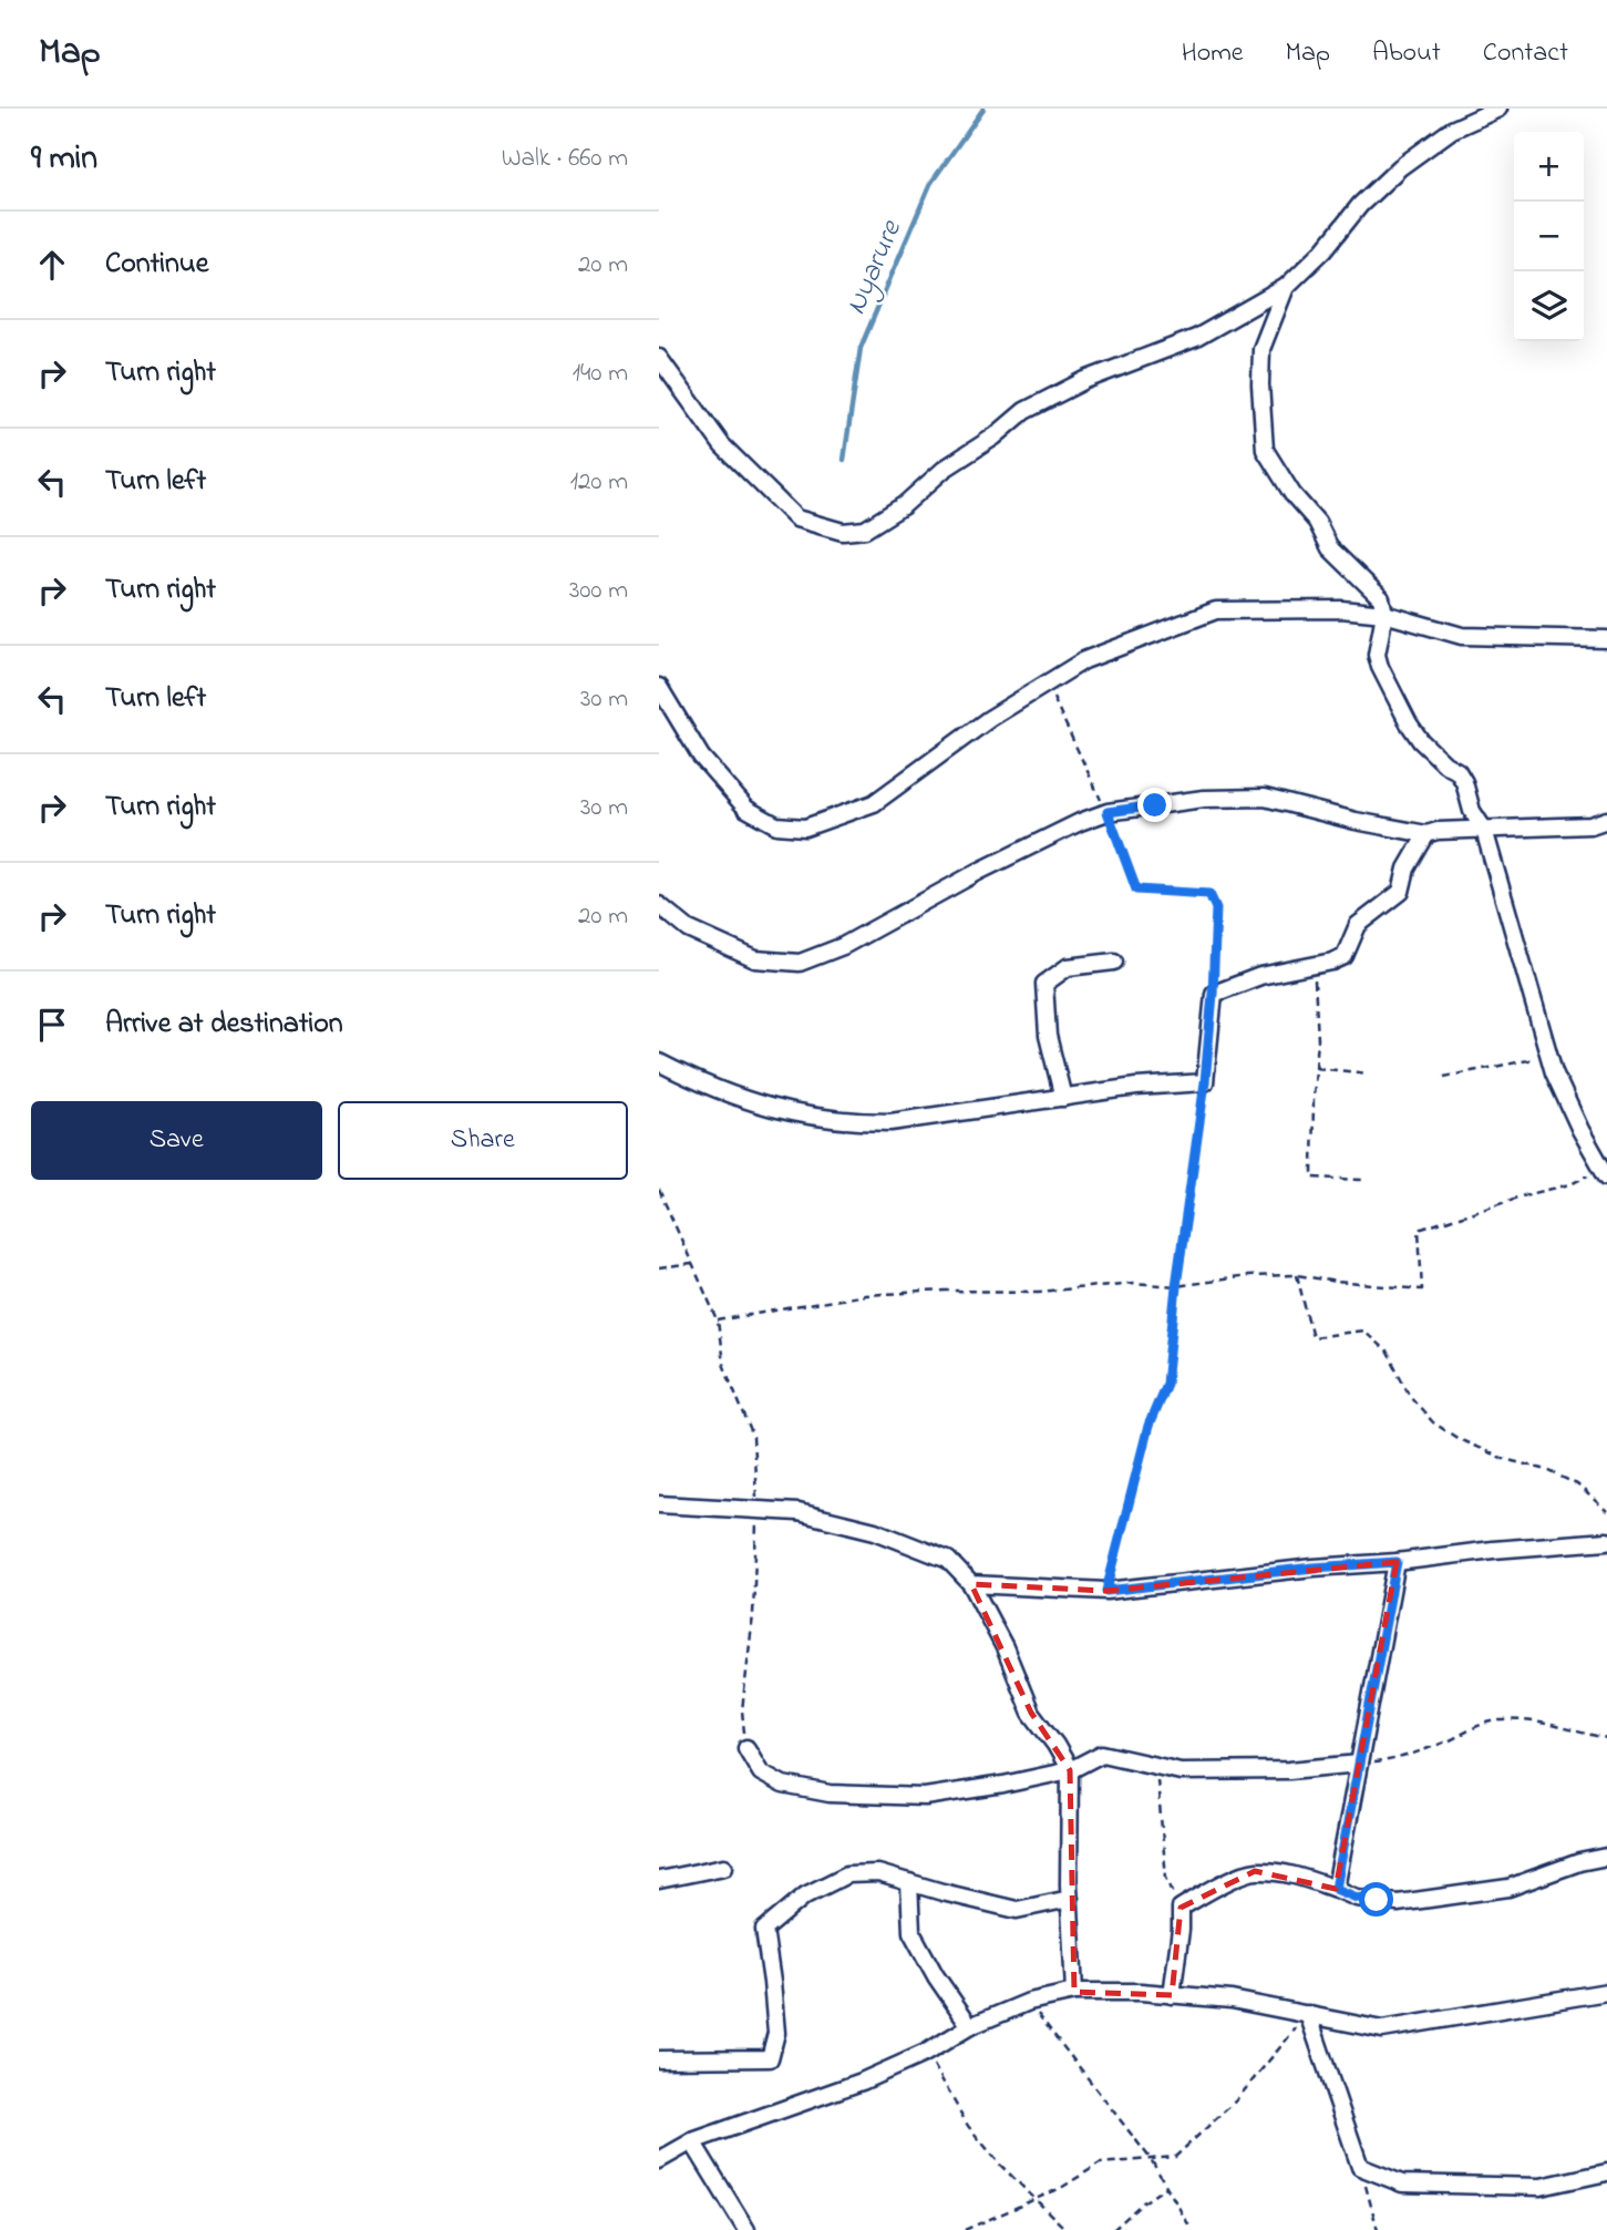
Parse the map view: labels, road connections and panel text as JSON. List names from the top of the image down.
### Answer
{
  "water": ["Nyarure"],
  "page": {
    "header": "Map",
    "nav": [
      "Home",
      "Map",
      "About",
      "Contact"
    ],
    "heading": ["9 min", "Walk · 660 m"],
    "map_buttons": ["+", "−"],
    "list": [
      ["Continue", "20 m"],
      ["Turn right", "140 m"],
      ["Turn left", "120 m"],
      ["Turn right", "300 m"],
      ["Turn left", "30 m"],
      ["Turn right", "30 m"],
      ["Turn right", "20 m"],
      "Arrive at destination"
    ],
    "buttons": ["Save", "Share"]
  }
}
